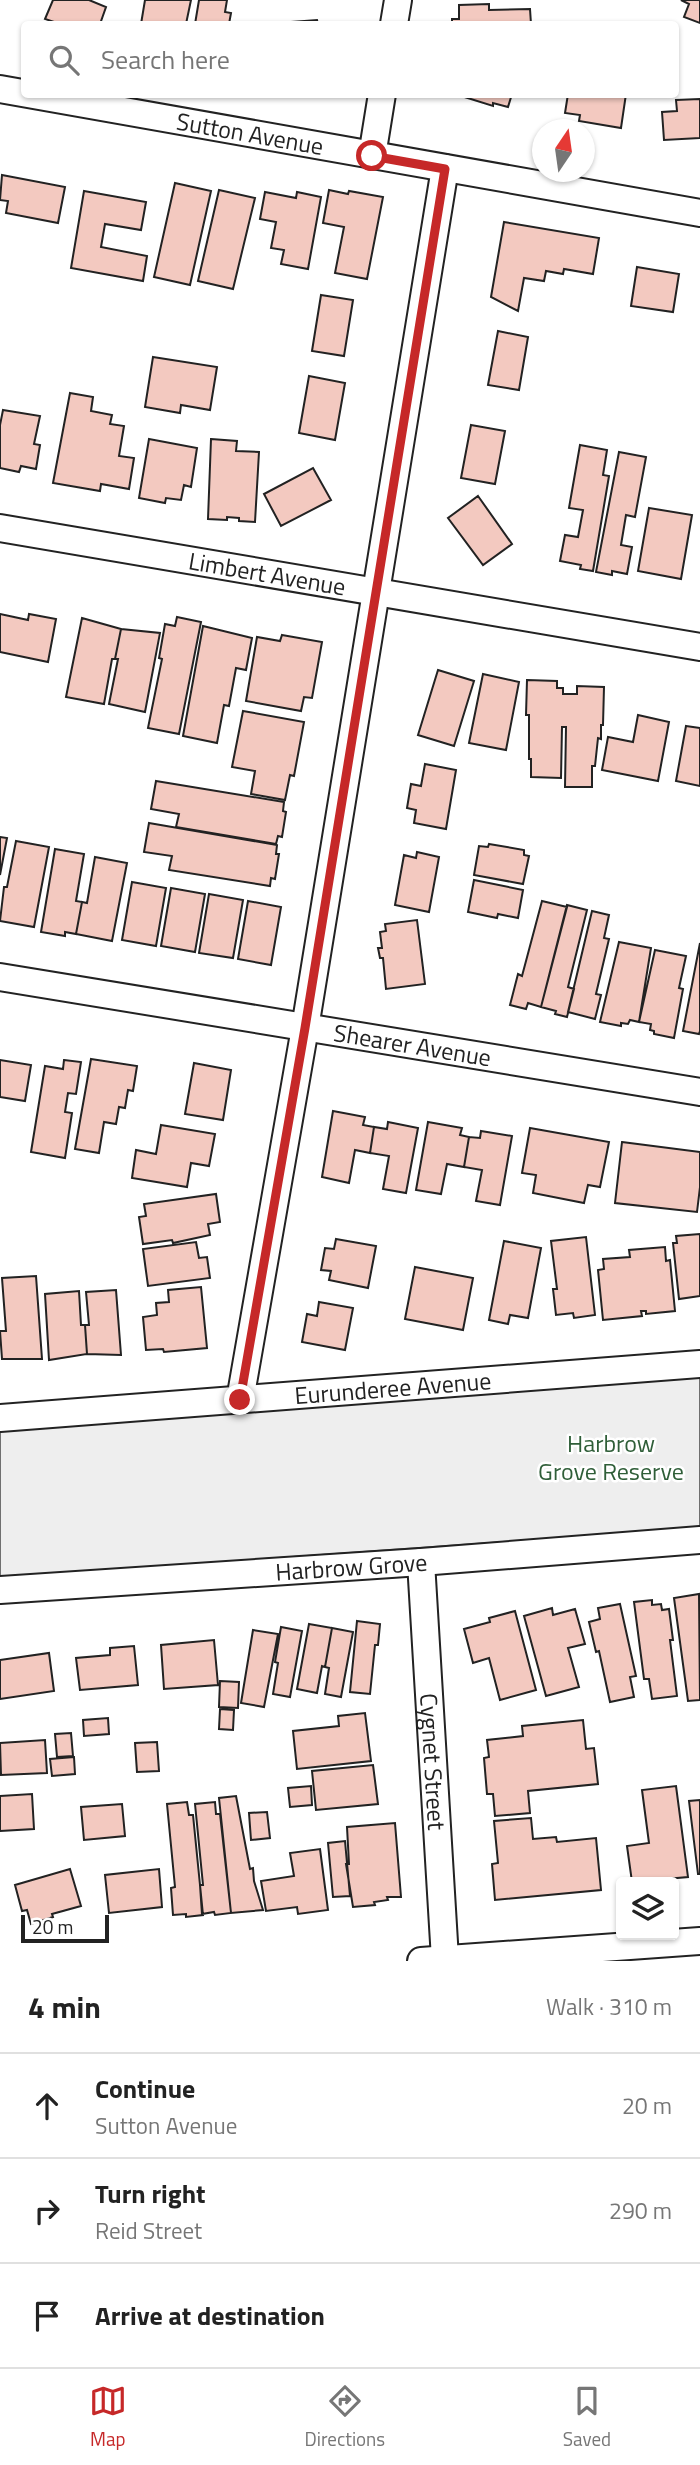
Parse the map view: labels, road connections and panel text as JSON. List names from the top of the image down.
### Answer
{
  "streets": {
    "street": [
      "Sutton Avenue",
      "Limbert Avenue",
      "Shearer Avenue",
      "Eurunderee Avenue",
      "Harbrow Grove",
      "Cygnet Street"
    ]
  },
  "crossings": [
    ["Harbrow Grove", "Cygnet Street"]
  ],
  "parks": ["Harbrow Grove Reserve"],
  "scale_bar": "20 m",
  "north": "top",
  "page": {
    "search": "Search here",
    "scale": "20 m",
    "heading": ["4 min", "Walk · 310 m"],
    "list": [
      ["Continue", "Sutton Avenue", "20 m"],
      ["Turn right", "Reid Street", "290 m"],
      "Arrive at destination"
    ],
    "nav": ["Map", "Directions", "Saved"]
  }
}
